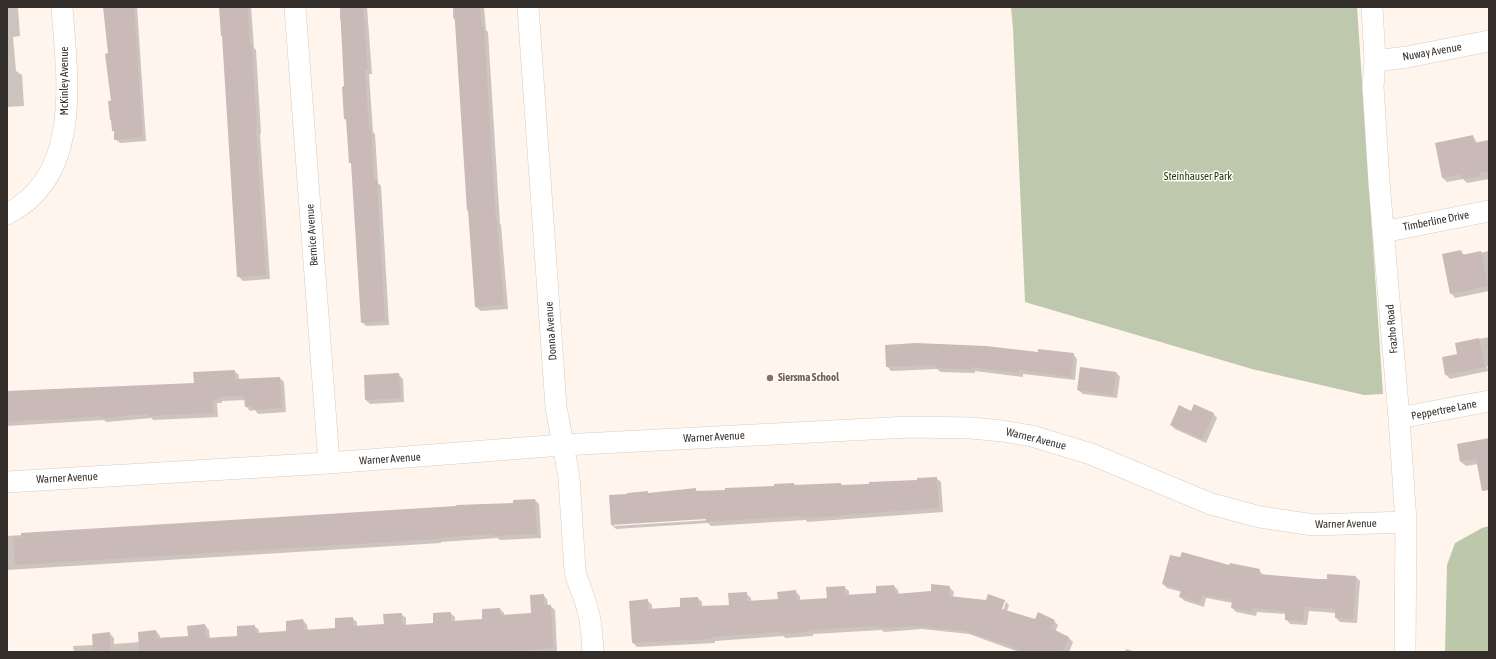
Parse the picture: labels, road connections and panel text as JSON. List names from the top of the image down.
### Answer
{
  "streets": {
    "street": [
      "Nuway Avenue",
      "McKinley Avenue",
      "Timberline Drive",
      "Bernice Avenue",
      "Frazho Road",
      "Donna Avenue",
      "Peppertree Lane",
      "Warner Avenue"
    ]
  },
  "crossings": [
    ["Nuway Avenue", "Frazho Road"],
    ["Timberline Drive", "Frazho Road"],
    ["Bernice Avenue", "Warner Avenue"],
    ["Frazho Road", "Peppertree Lane"],
    ["Frazho Road", "Warner Avenue"],
    ["Donna Avenue", "Warner Avenue"]
  ],
  "parks": ["Steinhauser Park"],
  "places": ["Siersma School"]
}
